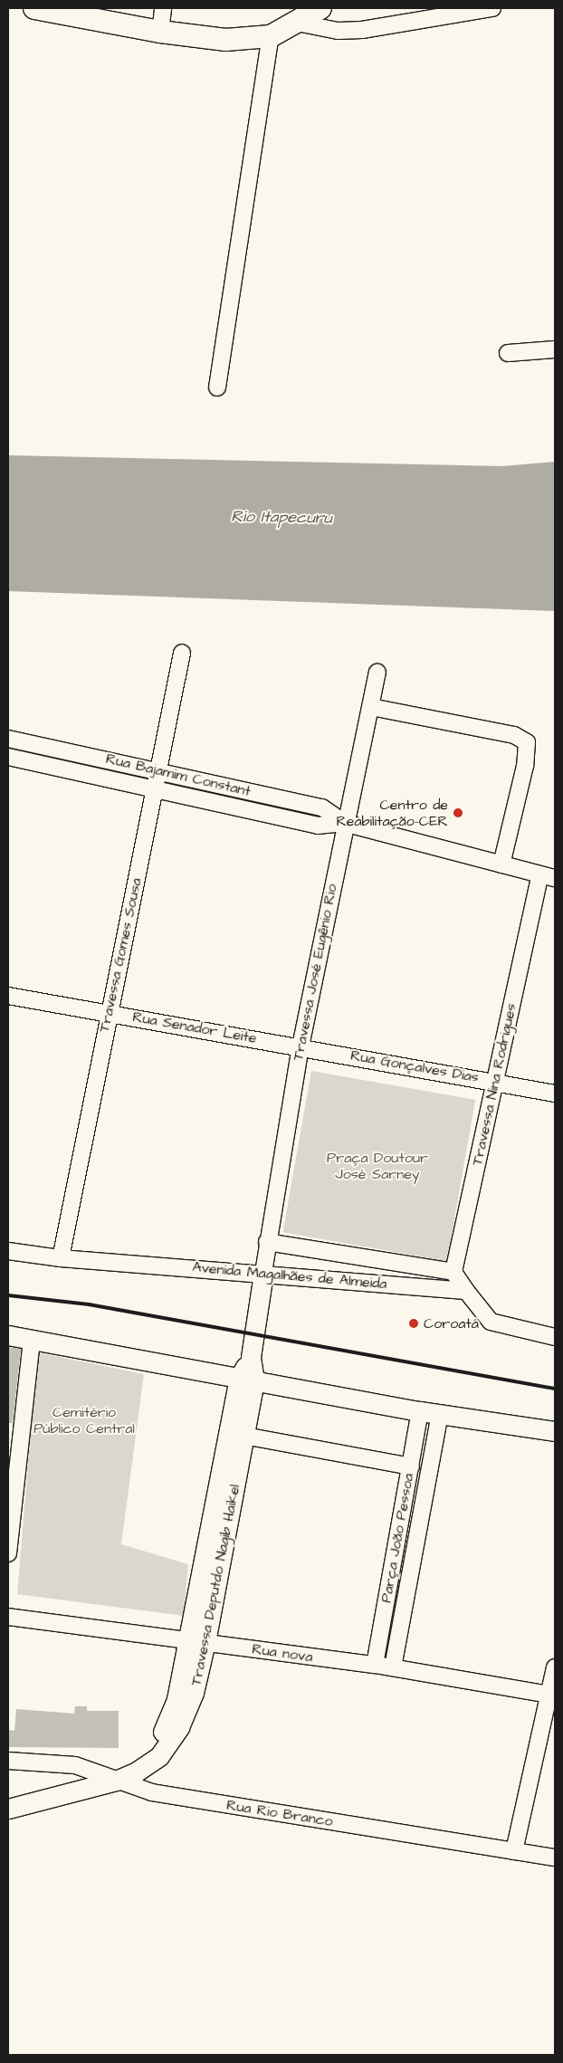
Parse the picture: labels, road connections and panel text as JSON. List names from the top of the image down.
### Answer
{
  "streets": {
    "street": [
      "Rua Bajamim Constant",
      "Travessa Gomes Sousa",
      "Travessa José Eugênio Rio",
      "Rua Senador Leite",
      "Rua Gonçalves Dias",
      "Travessa Nina Rodrigues",
      "Avenida Magalhães de Almeida",
      "Parça João Pessoa",
      "Travessa Deputdo Nagib Haikel",
      "Rua nova",
      "Rua Rio Branco"
    ]
  },
  "crossings": [
    ["Rua Bajamim Constant", "Travessa Gomes Sousa"],
    ["Rua Bajamim Constant", "Travessa José Eugênio Rio"],
    ["Rua Bajamim Constant", "Travessa Nina Rodrigues"],
    ["Travessa Gomes Sousa", "Rua Senador Leite"],
    ["Travessa Gomes Sousa", "Avenida Magalhães de Almeida"],
    ["Travessa José Eugênio Rio", "Rua Senador Leite"],
    ["Travessa José Eugênio Rio", "Rua Gonçalves Dias"],
    ["Travessa José Eugênio Rio", "Avenida Magalhães de Almeida"],
    ["Travessa José Eugênio Rio", "Travessa Deputdo Nagib Haikel"],
    ["Rua Senador Leite", "Rua Gonçalves Dias"],
    ["Rua Gonçalves Dias", "Travessa Nina Rodrigues"],
    ["Avenida Magalhães de Almeida", "Travessa Deputdo Nagib Haikel"],
    ["Parça João Pessoa", "Rua nova"],
    ["Travessa Deputdo Nagib Haikel", "Rua nova"],
    ["Travessa Deputdo Nagib Haikel", "Rua Rio Branco"]
  ],
  "water": ["Rio Itapecuru"],
  "parks": ["Praça Doutour José Sarney", "Cemitério Público Central"],
  "places": ["Centro de Reabilitação-CER", "Coroatá"]
}
